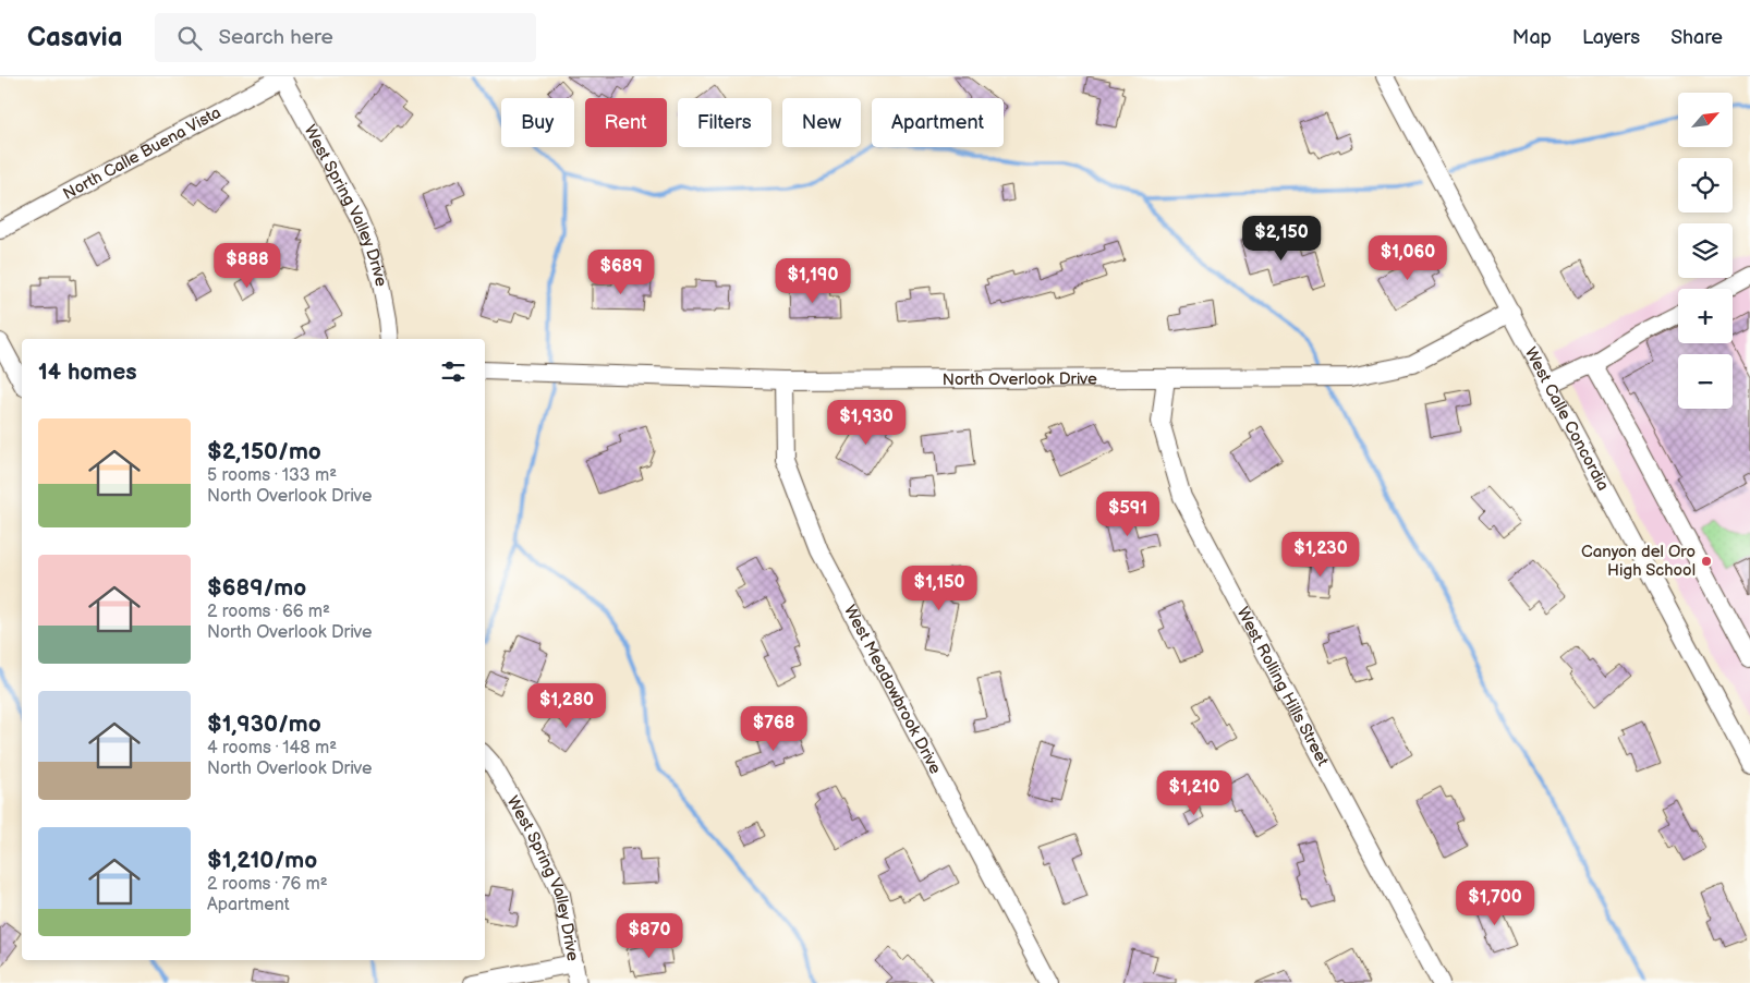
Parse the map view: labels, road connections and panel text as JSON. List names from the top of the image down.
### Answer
{
  "streets": {
    "street": [
      "North Calle Buena Vista",
      "West Spring Valley Drive",
      "North Overlook Drive",
      "West Calle Concordia",
      "West Rolling Hills Street",
      "West Meadowbrook Drive"
    ]
  },
  "crossings": [
    ["North Calle Buena Vista", "West Spring Valley Drive"],
    ["North Overlook Drive", "West Calle Concordia"],
    ["North Overlook Drive", "West Rolling Hills Street"],
    ["North Overlook Drive", "West Meadowbrook Drive"]
  ],
  "places": ["Canyon del Oro High School"],
  "north": "top right",
  "page": {
    "header": "Casavia",
    "search": "Search here",
    "nav": ["Map", "Layers", "Share"],
    "map_buttons": ["+", "−"],
    "chip": [
      "Buy",
      "Rent",
      "Filters",
      "New",
      "Apartment"
    ],
    "price": [
      "$2,150",
      "$1,060",
      "$888",
      "$689",
      "$1,190",
      "$1,930",
      "$591",
      "$1,230",
      "$1,150",
      "$1,280",
      "$768",
      "$1,210",
      "$1,700",
      "$870"
    ],
    "heading": "14 homes",
    "list": [
      {
        "name": "$2,150/mo",
        "note": "5 rooms · 133 m² · North Overlook Drive"
      },
      {
        "name": "$689/mo",
        "note": "2 rooms · 66 m² · North Overlook Drive"
      },
      {
        "name": "$1,930/mo",
        "note": "4 rooms · 148 m² · North Overlook Drive"
      },
      {
        "name": "$1,210/mo",
        "note": "2 rooms · 76 m² · Apartment"
      }
    ]
  }
}
